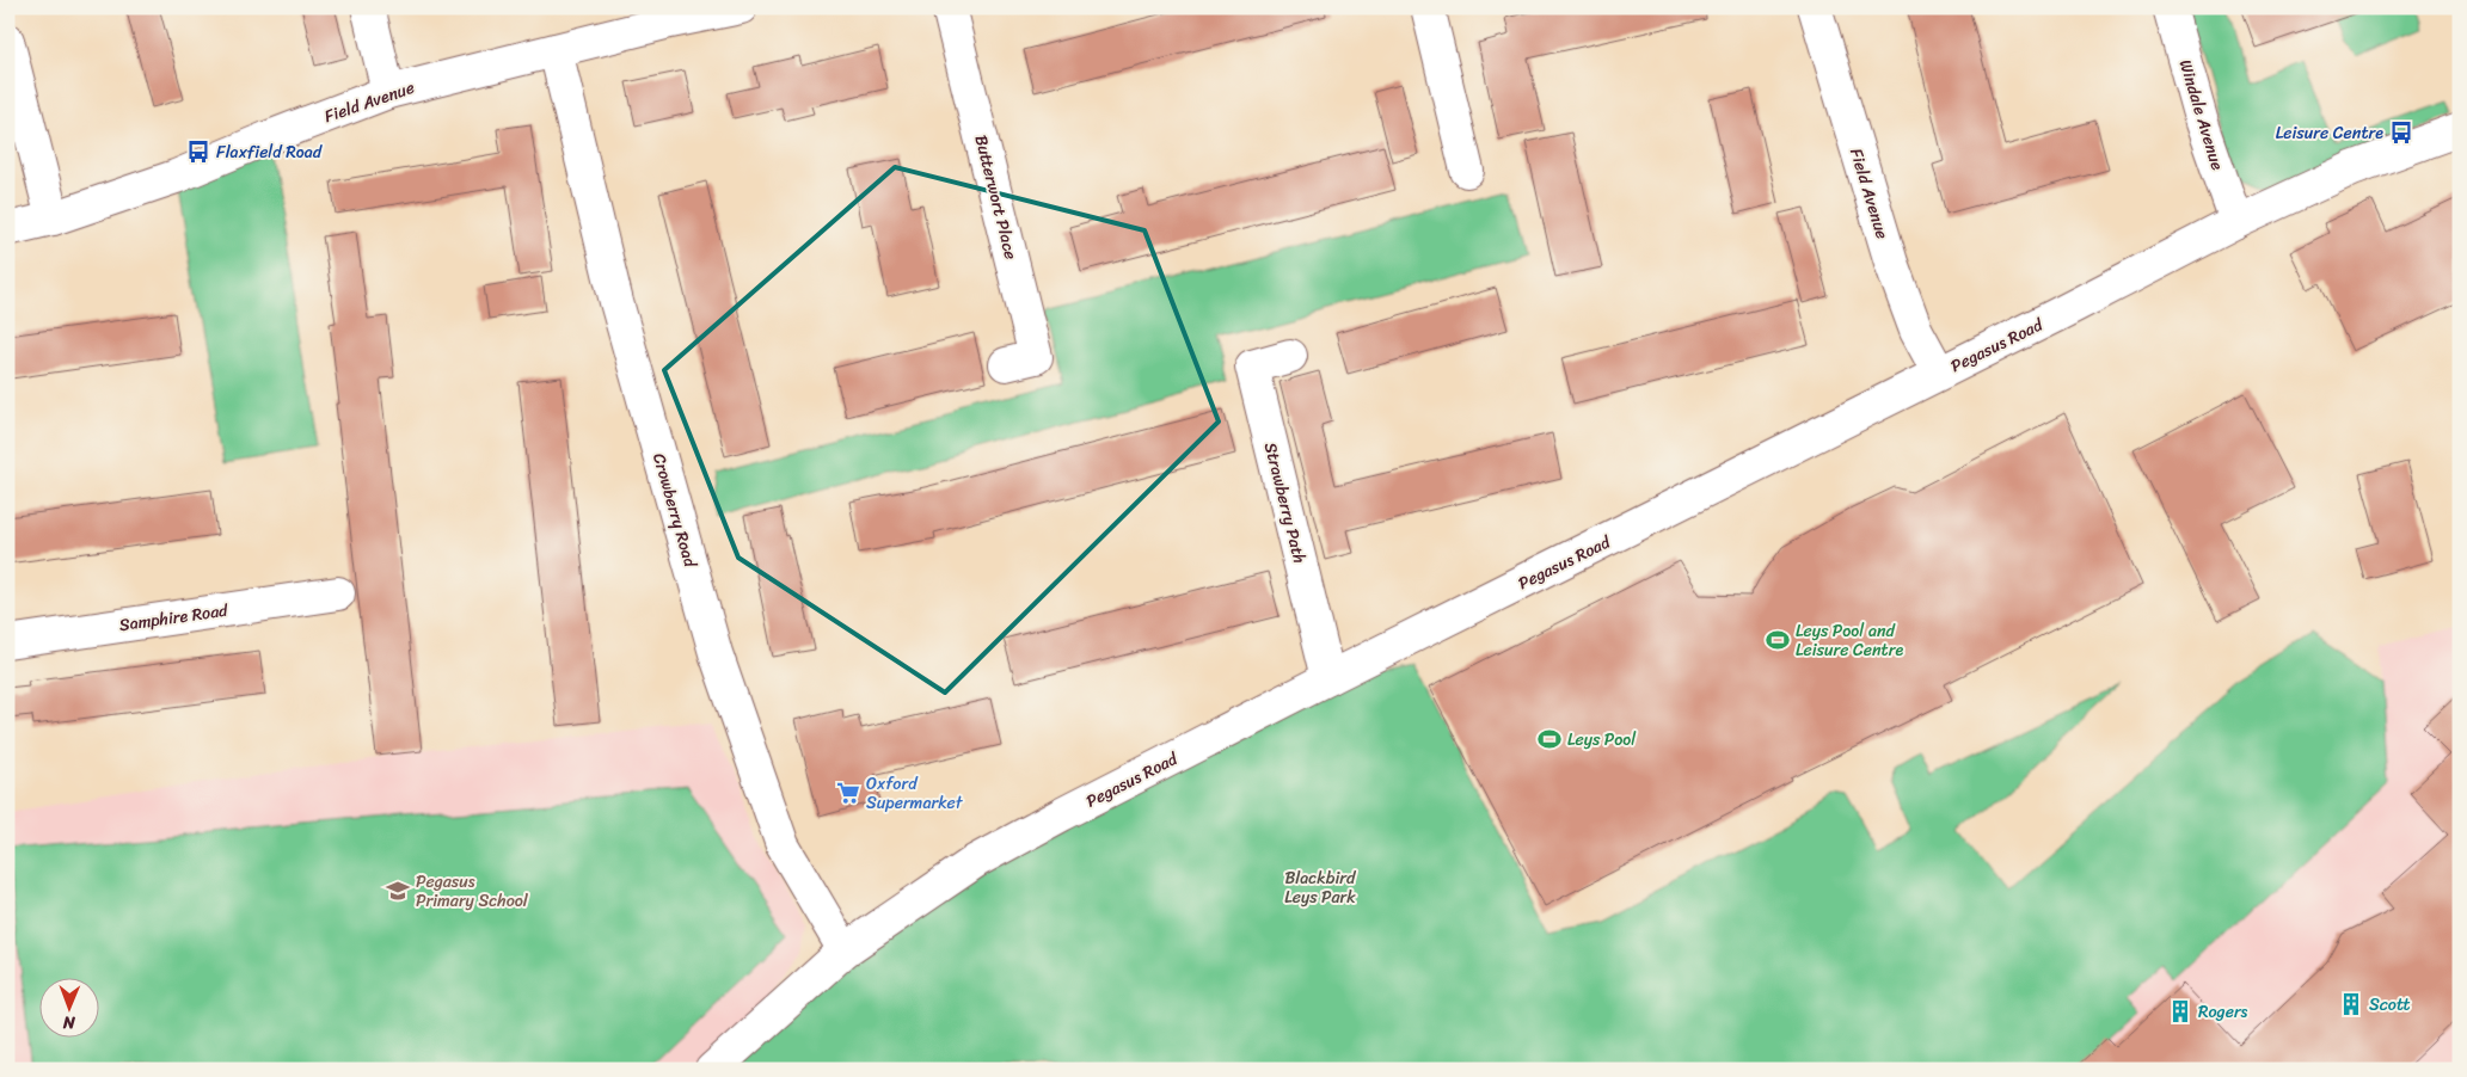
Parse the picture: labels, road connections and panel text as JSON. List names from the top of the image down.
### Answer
{
  "streets": {
    "street": [
      "Field Avenue",
      "Windale Avenue",
      "Butterwort Place",
      "Pegasus Road",
      "Strawberry Path",
      "Crowberry Road",
      "Samphire Road"
    ]
  },
  "crossings": [
    ["Field Avenue", "Pegasus Road"],
    ["Field Avenue", "Crowberry Road"],
    ["Windale Avenue", "Pegasus Road"],
    ["Pegasus Road", "Strawberry Path"],
    ["Pegasus Road", "Crowberry Road"]
  ],
  "parks": ["Blackbird Leys Park"],
  "places": {
    "bus stop": ["Leisure Centre", "Flaxfield Road"],
    "sports": ["Leys Pool and Leisure Centre", "Leys Pool"],
    "supermarket": ["Oxford Supermarket"],
    "school or university": ["Pegasus Primary School"],
    "building": ["Scott", "Rogers"]
  },
  "north": "bottom"
}
